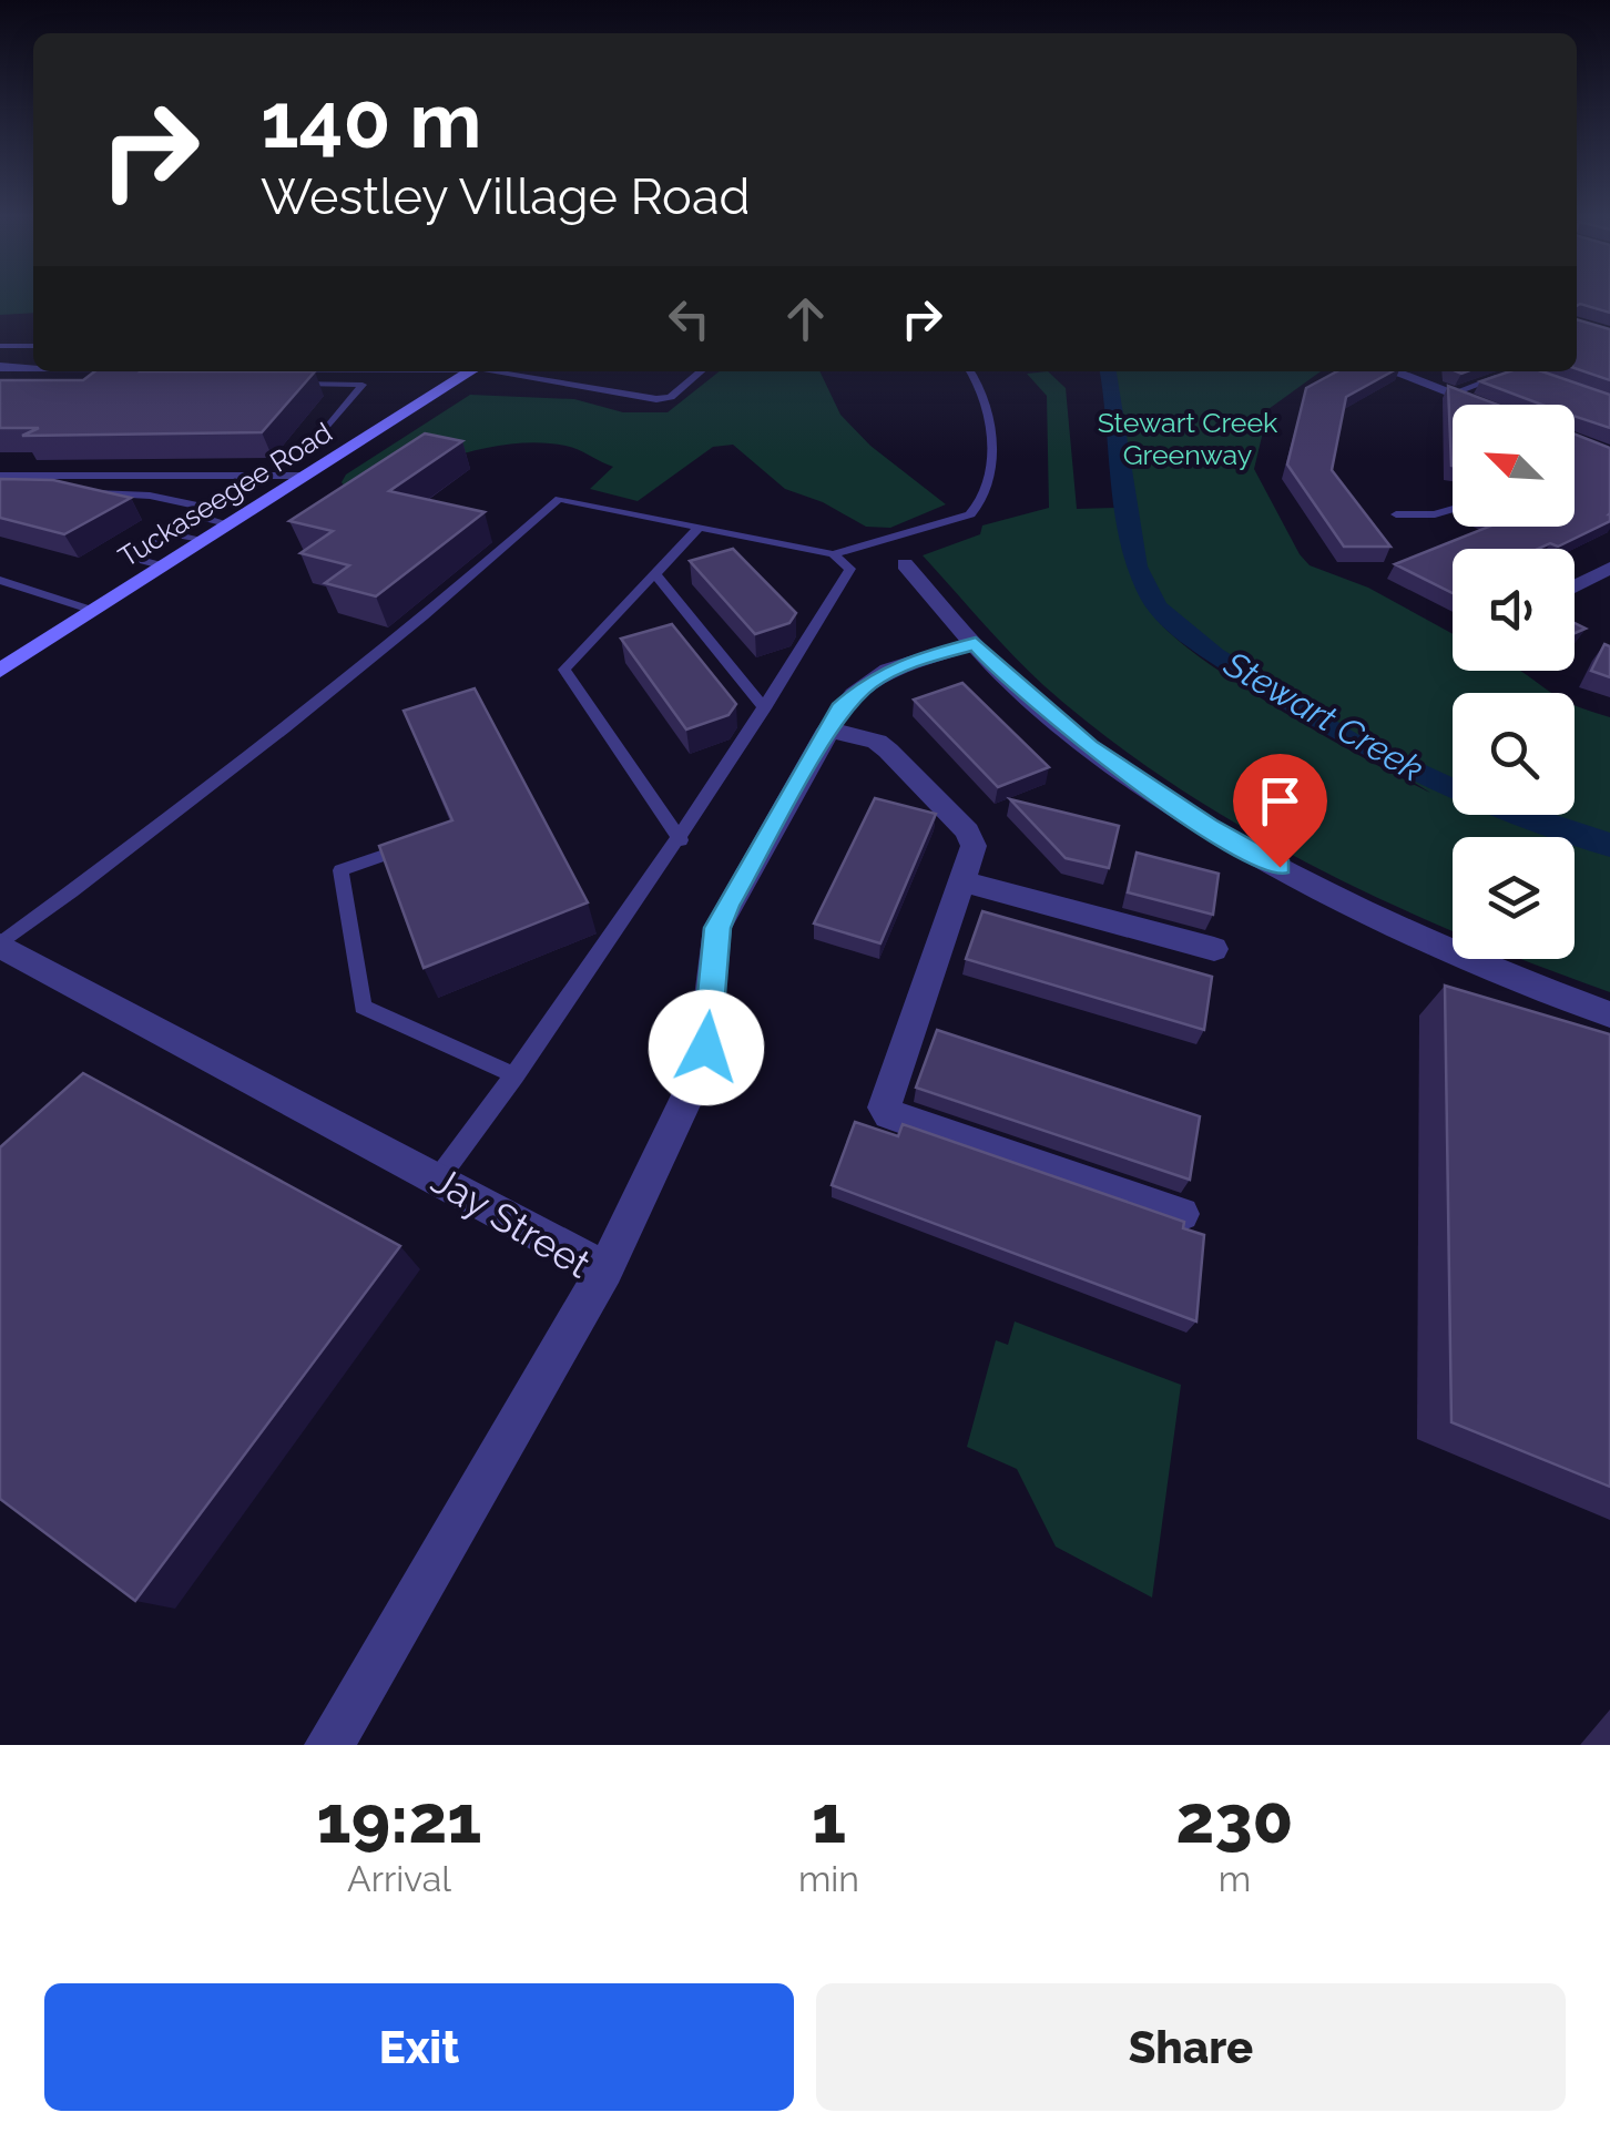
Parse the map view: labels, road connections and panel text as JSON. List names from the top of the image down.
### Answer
{
  "streets": {
    "main road": ["Tuckaseegee Road"],
    "street": ["Jay Street"]
  },
  "water": ["Stewart Creek"],
  "parks": ["Stewart Creek Greenway"],
  "north": "top left",
  "page": {
    "turn": ["140 m", "Westley Village Road"],
    "eta": [
      "19:21",
      "Arrival",
      "1",
      "min",
      "230",
      "m"
    ],
    "buttons": ["Exit", "Share"]
  }
}
